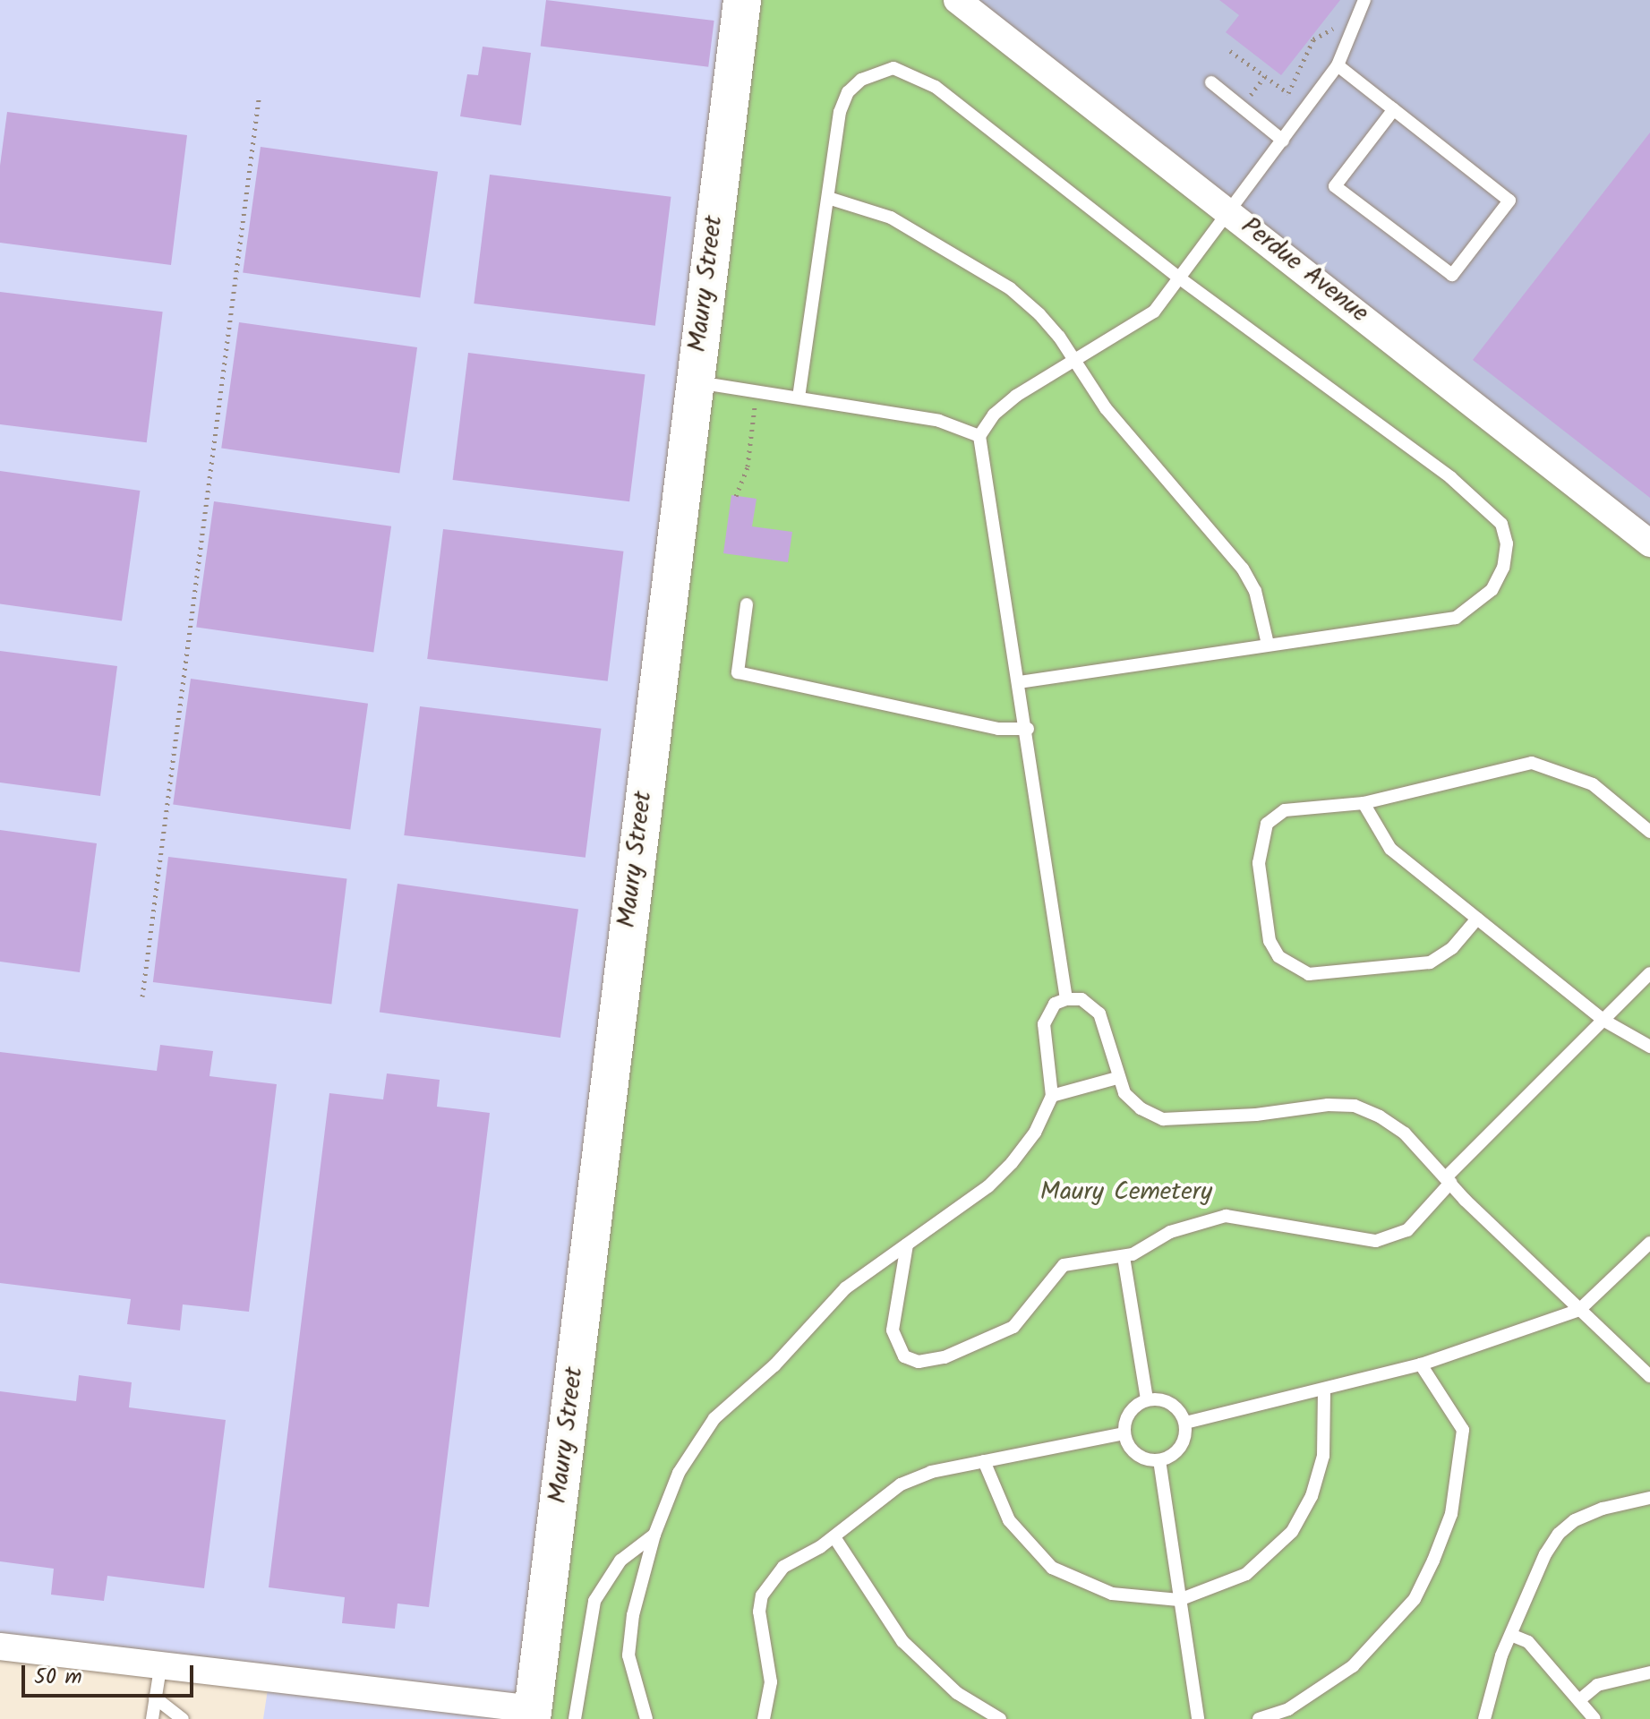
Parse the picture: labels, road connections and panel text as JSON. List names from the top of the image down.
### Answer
{
  "streets": {
    "street": ["Perdue Avenue", "Maury Street"]
  },
  "parks": ["Maury Cemetery"],
  "scale_bar": "50 m"
}
